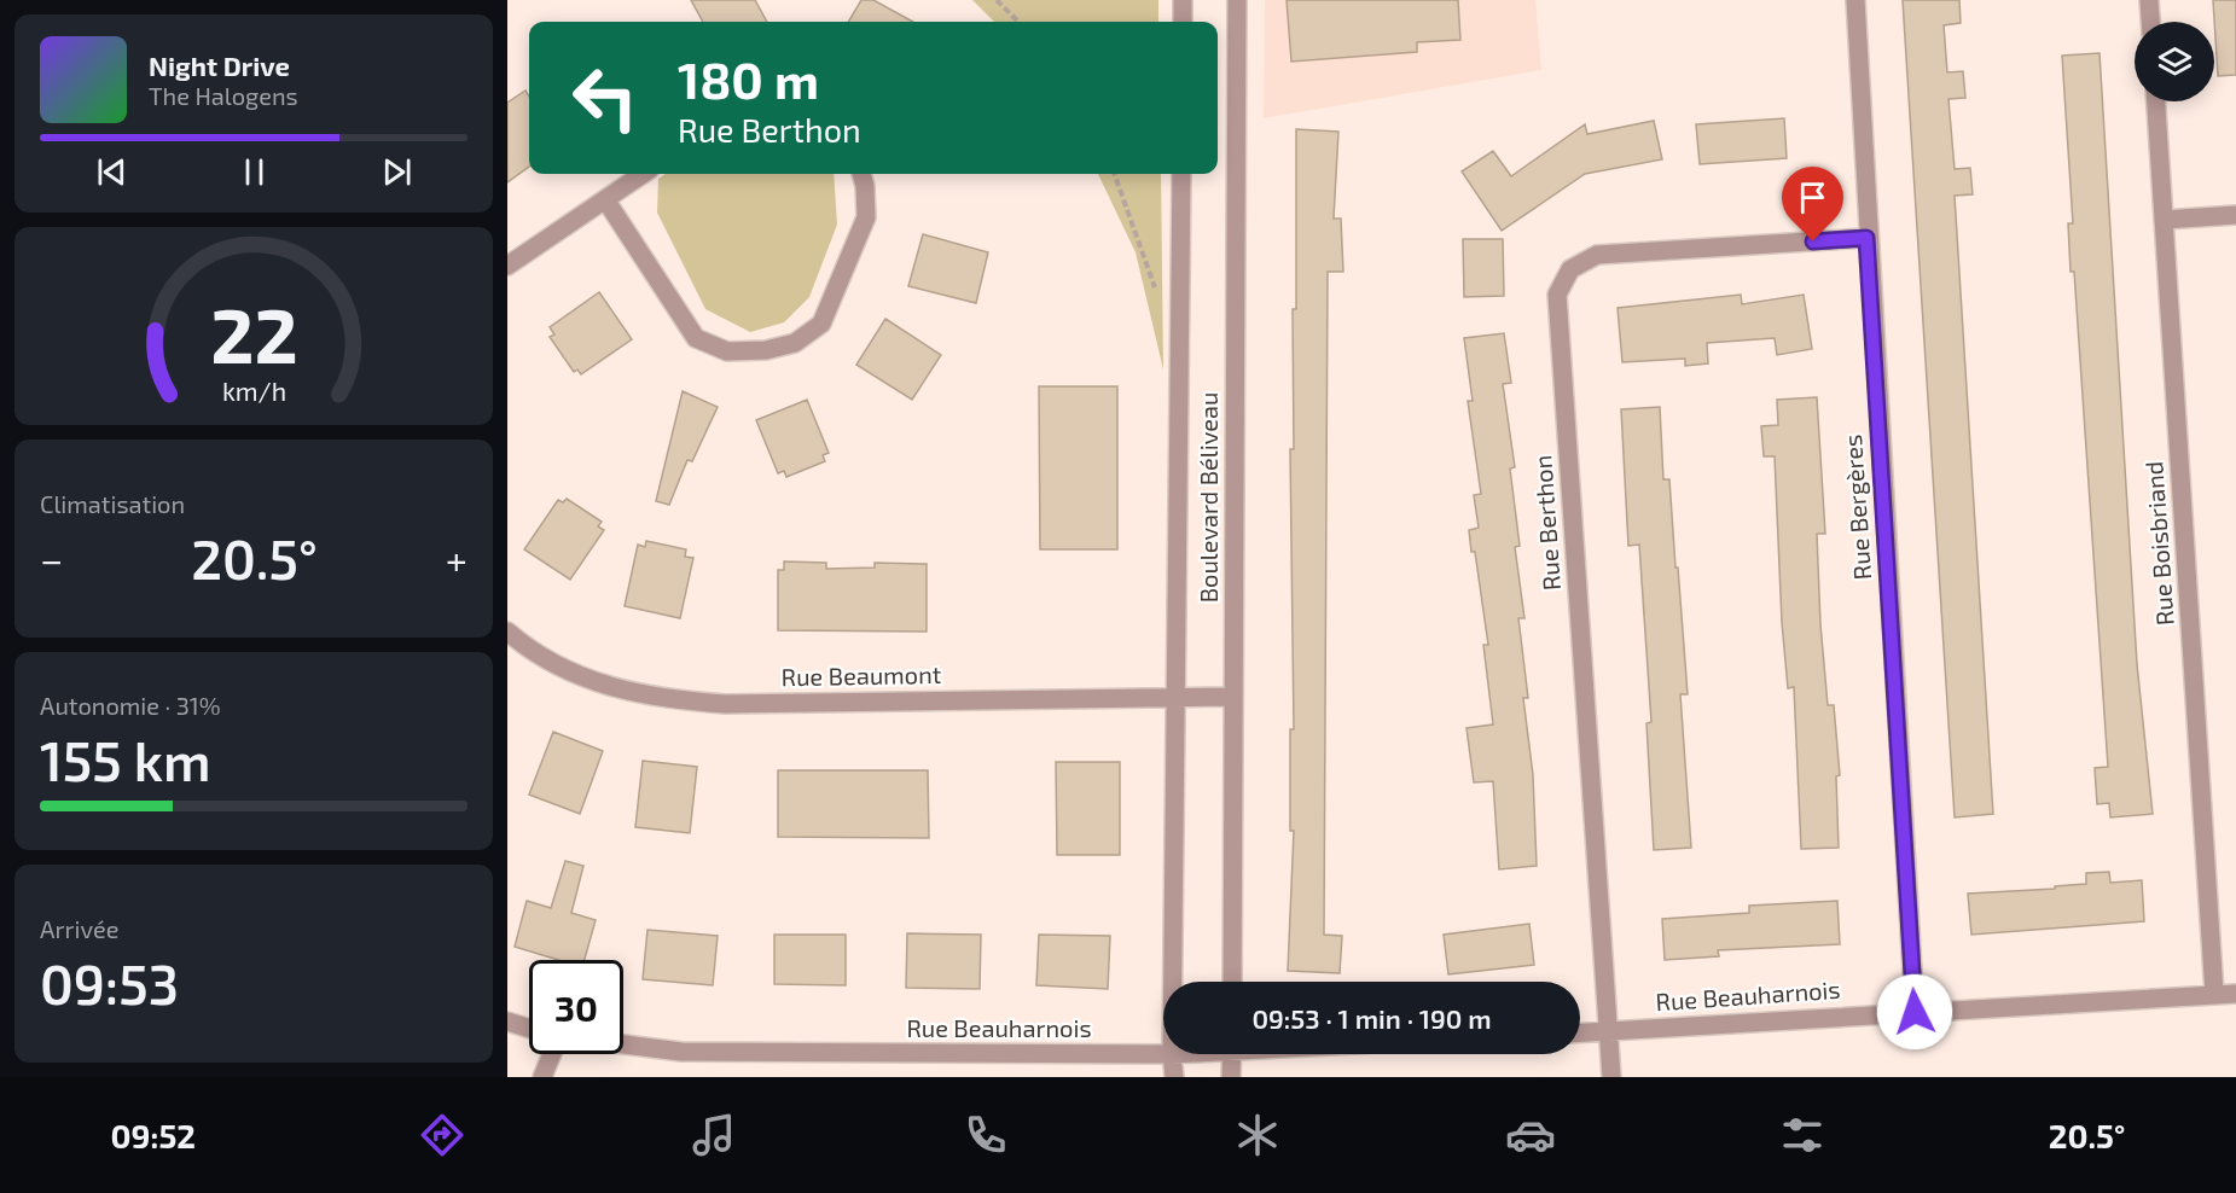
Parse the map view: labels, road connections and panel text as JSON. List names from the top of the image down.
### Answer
{
  "streets": {
    "street": [
      "Boulevard Béliveau",
      "Rue Bergères",
      "Rue Berthon",
      "Rue Boisbriand",
      "Rue Beaumont",
      "Rue Beauharnois"
    ]
  },
  "crossings": [
    ["Boulevard Béliveau", "Rue Beaumont"],
    ["Rue Bergères", "Rue Berthon"],
    ["Rue Bergères", "Rue Beauharnois"],
    ["Rue Berthon", "Rue Beauharnois"],
    ["Rue Boisbriand", "Rue Beauharnois"]
  ],
  "page": {
    "turn": ["180 m", "Rue Berthon"],
    "song": ["Night Drive", "The Halogens"],
    "tile": [
      "Climatisation",
      ["Autonomie · 31%", "155 km"],
      ["Arrivée", "09:53"]
    ],
    "heat": ["−", "20.5°", "+"],
    "limit": "30",
    "trip": "09:53 · 1 min · 190 m",
    "tabs": ["09:52", "20.5°"],
    "gauge": ["22", "km/h"]
  }
}
